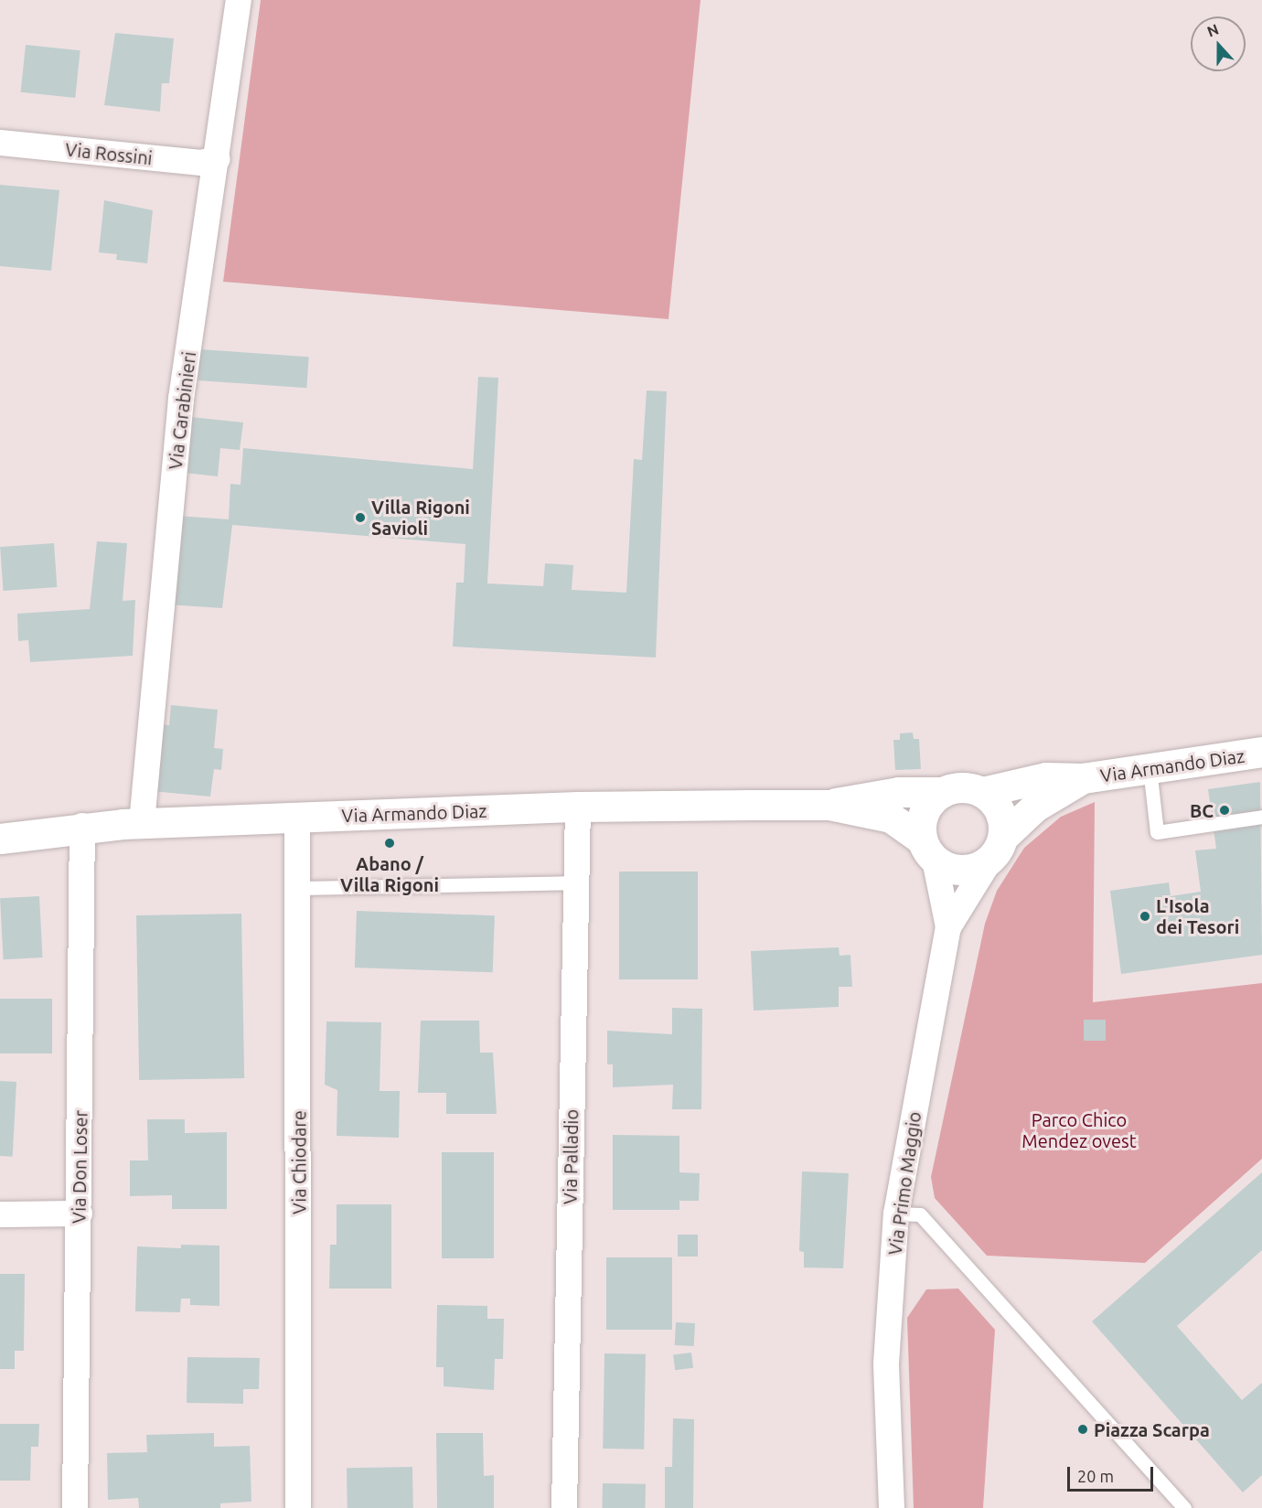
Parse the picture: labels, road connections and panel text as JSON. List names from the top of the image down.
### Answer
{
  "streets": {
    "street": [
      "Via Rossini",
      "Via Carabinieri",
      "Via Armando Diaz",
      "Via Palladio",
      "Via Chiodare",
      "Via Don Loser",
      "Via Primo Maggio"
    ]
  },
  "crossings": [
    ["Via Rossini", "Via Carabinieri"],
    ["Via Carabinieri", "Via Armando Diaz"],
    ["Via Armando Diaz", "Via Palladio"],
    ["Via Armando Diaz", "Via Chiodare"],
    ["Via Armando Diaz", "Via Don Loser"],
    ["Via Armando Diaz", "Via Primo Maggio"]
  ],
  "parks": ["Parco Chico Mendez ovest"],
  "places": [
    "Villa Rigoni Savioli",
    "BC",
    "Abano / Villa Rigoni",
    "L'Isola dei Tesori",
    "Piazza Scarpa"
  ],
  "scale_bar": "20 m",
  "north": "top"
}
